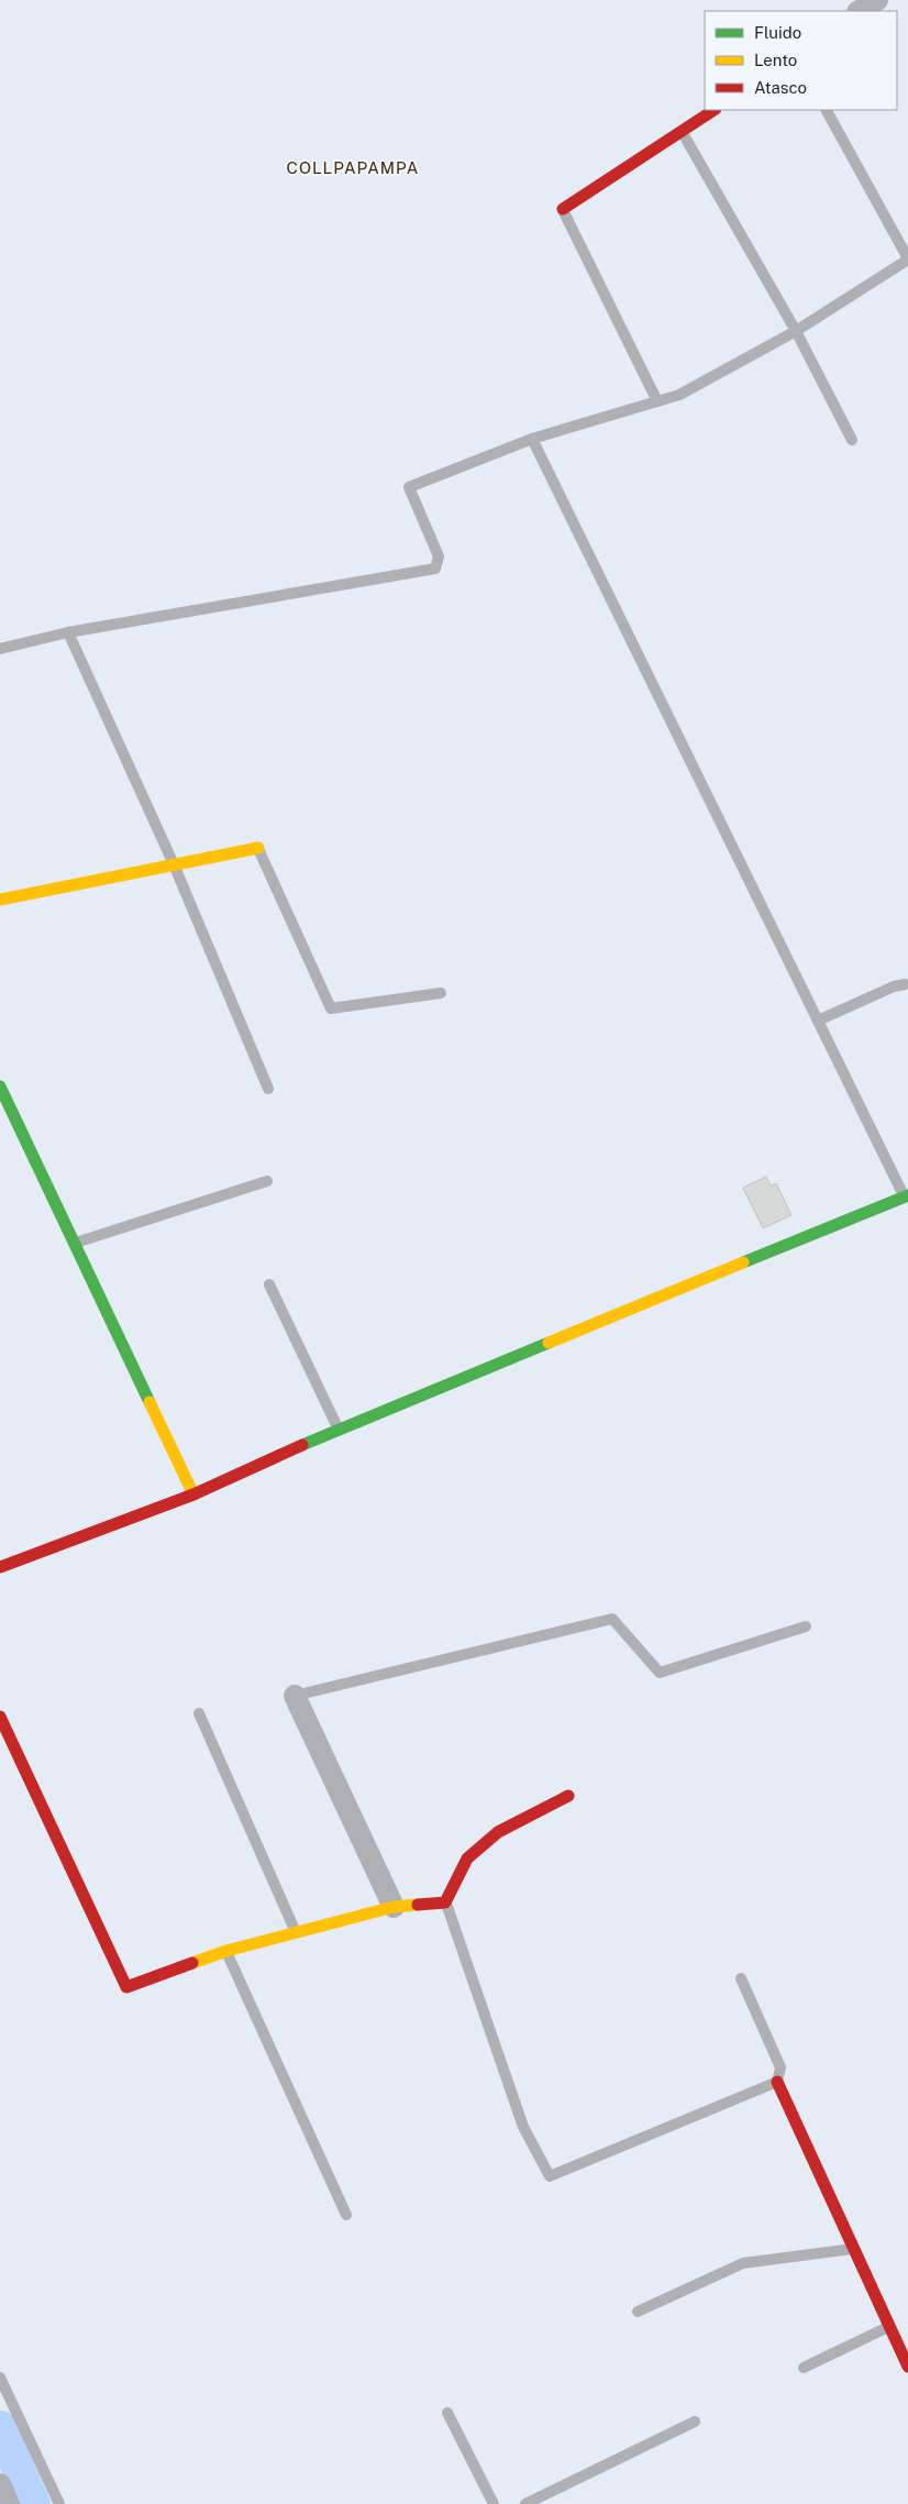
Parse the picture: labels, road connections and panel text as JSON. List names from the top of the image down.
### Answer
{
  "districts": ["COLLPAPAMPA"],
  "legend": ["Fluido", "Lento", "Atasco"]
}
